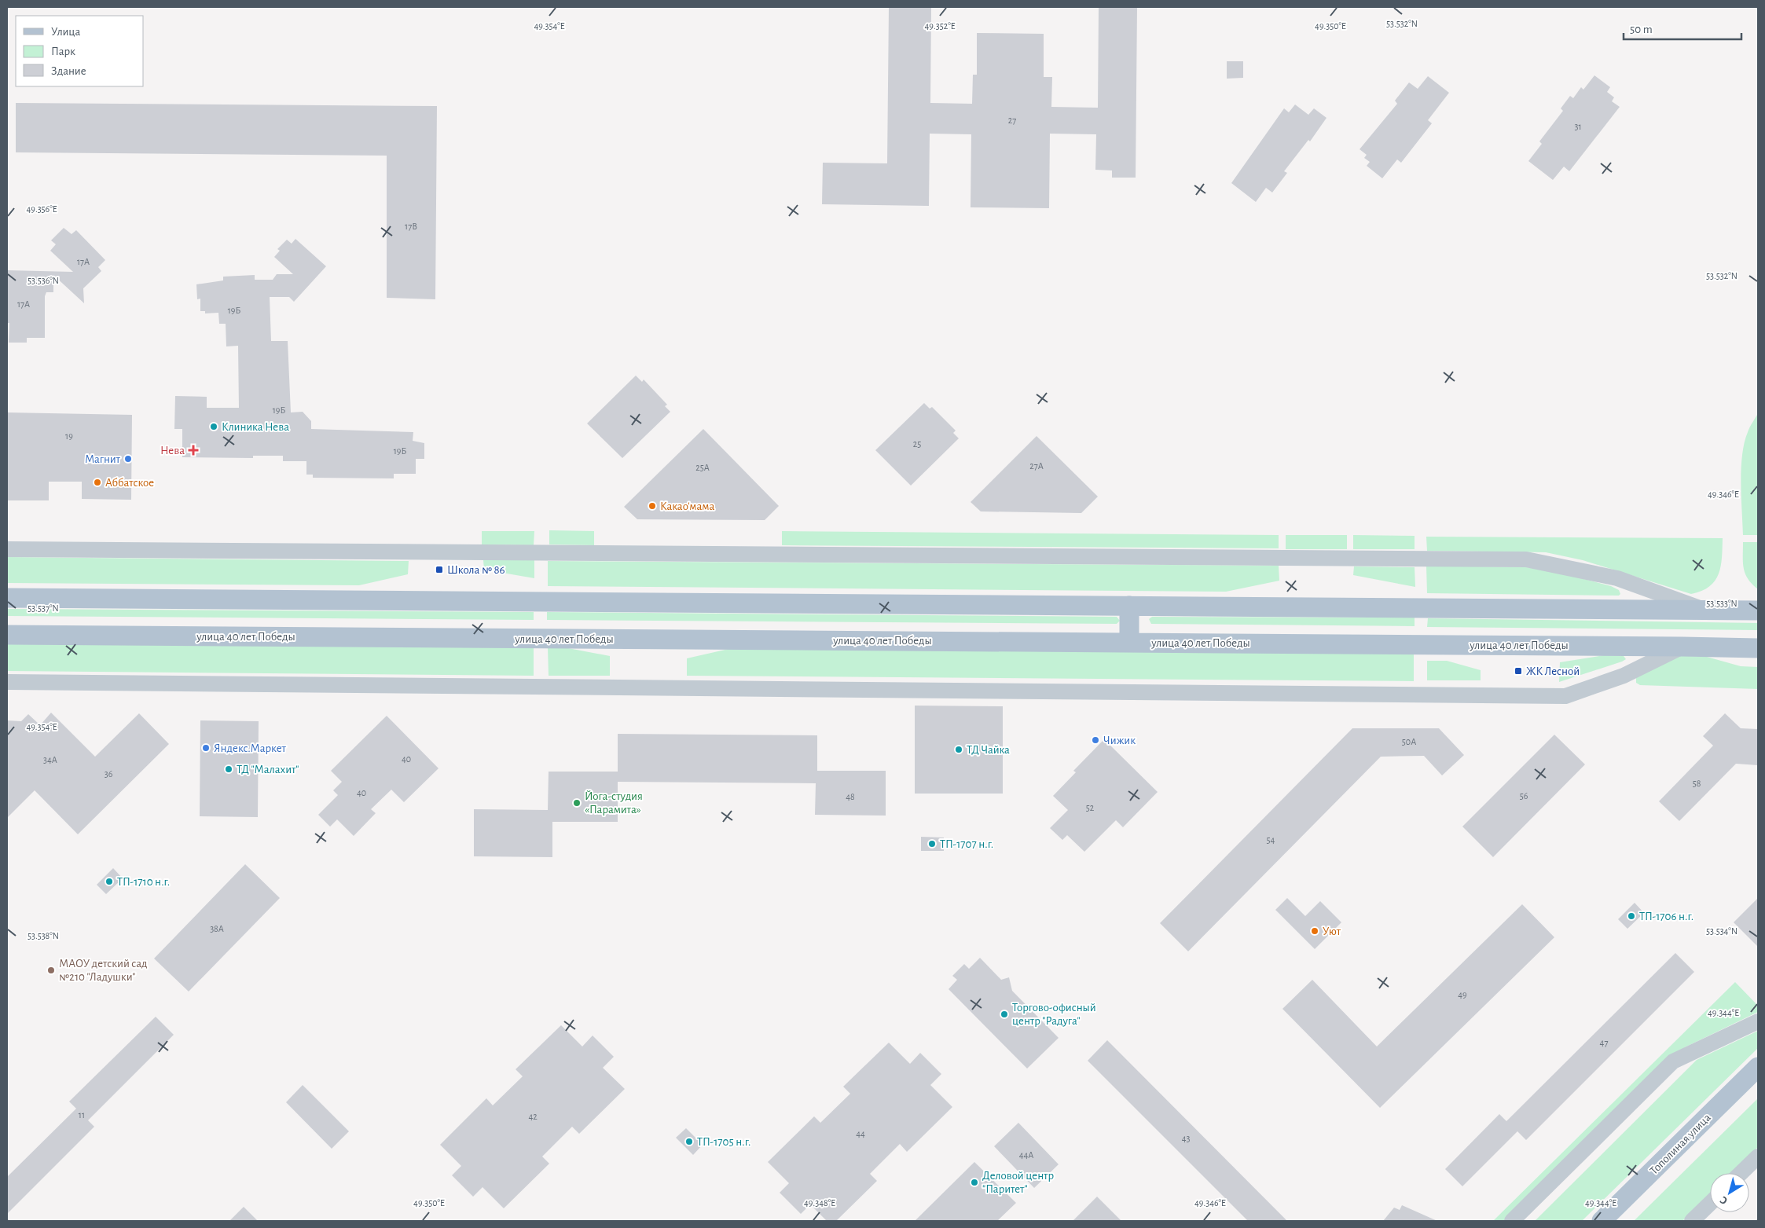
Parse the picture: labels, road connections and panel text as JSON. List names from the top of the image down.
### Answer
{
  "streets": {
    "main road": ["улица 40 лет Победы", "Тополиная улица"]
  },
  "places": {
    "other": [
      "Клиника Нева",
      "Магнит",
      "Аббатское",
      "Какао'мама",
      "Чижик",
      "Яндекс.Маркет",
      "ТД Чайка",
      "ТД \"Малахит\"",
      "Йога-студия «Парамита»",
      "ТП-1707 н.г.",
      "ТП-1710 н.г.",
      "ТП-1706 н.г.",
      "Уют",
      "МАОУ детский сад №210 \"Ладушки\"",
      "Торгово-офисный центр \"Радуга\"",
      "ТП-1705 н.г.",
      "Деловой центр \"Паритет\""
    ],
    "health": ["Нева"],
    "transit": ["Школа № 86", "ЖК Лесной"]
  },
  "house_numbers": [
    "27",
    "31",
    "17В",
    "17А",
    "17А",
    "19Б",
    "19Б",
    "19",
    "25",
    "19Б",
    "27А",
    "25А",
    "50А",
    "40",
    "34А",
    "36",
    "58",
    "40",
    "56",
    "48",
    "52",
    "54",
    "38А",
    "49",
    "47",
    "11",
    "42",
    "44",
    "43",
    "44А"
  ],
  "legend": ["Улица", "Парк", "Здание"],
  "scale_bar": "50 m",
  "north": "bottom left",
  "coordinates": [
    "53.532°N",
    "49.354°E",
    "49.352°E",
    "49.350°E",
    "49.356°E",
    "53.536°N",
    "49.346°E",
    "53.533°N",
    "53.537°N",
    "53.534°N",
    "53.538°N",
    "49.344°E",
    "49.348°E"
  ]
}
